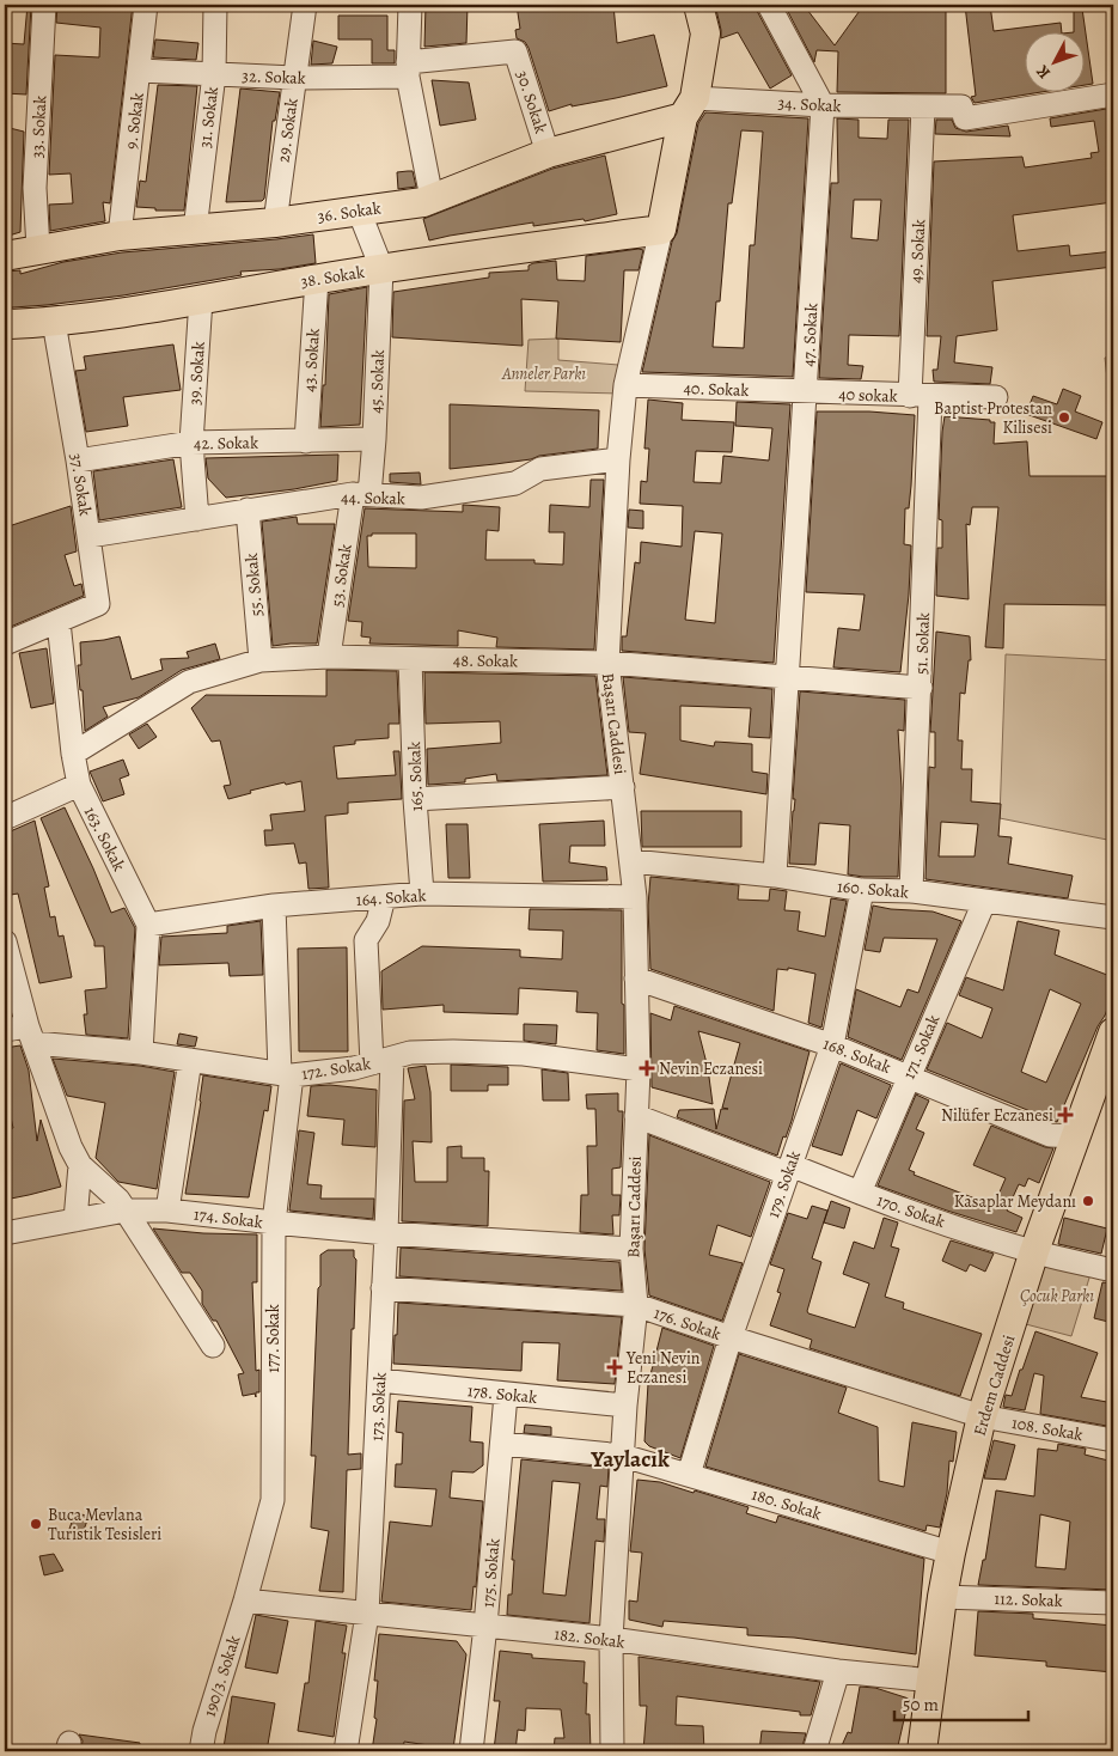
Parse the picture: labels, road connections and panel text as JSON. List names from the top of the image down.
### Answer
{
  "streets": {
    "main road": ["36. Sokak", "38. Sokak", "Erdem Caddesi"],
    "street": [
      "32. Sokak",
      "30. Sokak",
      "34. Sokak",
      "31. Sokak",
      "9. Sokak",
      "33. Sokak",
      "29. Sokak",
      "49. Sokak",
      "47. Sokak",
      "43. Sokak",
      "39. Sokak",
      "45. Sokak",
      "40. Sokak",
      "40 sokak",
      "42. Sokak",
      "37. Sokak",
      "44. Sokak",
      "53. Sokak",
      "55. Sokak",
      "51. Sokak",
      "48. Sokak",
      "Başarı Caddesi",
      "165. Sokak",
      "163. Sokak",
      "160. Sokak",
      "164. Sokak",
      "171. Sokak",
      "168. Sokak",
      "172. Sokak",
      "179. Sokak",
      "170. Sokak",
      "174. Sokak",
      "176. Sokak",
      "177. Sokak",
      "178. Sokak",
      "173. Sokak",
      "108. Sokak",
      "180. Sokak",
      "175. Sokak",
      "112. Sokak",
      "182. Sokak",
      "190/3. Sokak"
    ]
  },
  "crossings": [
    ["32. Sokak", "30. Sokak"],
    ["32. Sokak", "31. Sokak"],
    ["32. Sokak", "9. Sokak"],
    ["32. Sokak", "29. Sokak"],
    ["30. Sokak", "36. Sokak"],
    ["34. Sokak", "36. Sokak"],
    ["34. Sokak", "49. Sokak"],
    ["34. Sokak", "47. Sokak"],
    ["31. Sokak", "36. Sokak"],
    ["9. Sokak", "36. Sokak"],
    ["33. Sokak", "36. Sokak"],
    ["29. Sokak", "36. Sokak"],
    ["49. Sokak", "40 sokak"],
    ["49. Sokak", "51. Sokak"],
    ["38. Sokak", "43. Sokak"],
    ["38. Sokak", "39. Sokak"],
    ["38. Sokak", "45. Sokak"],
    ["38. Sokak", "37. Sokak"],
    ["38. Sokak", "Başarı Caddesi"],
    ["47. Sokak", "40. Sokak"],
    ["47. Sokak", "40 sokak"],
    ["47. Sokak", "48. Sokak"],
    ["47. Sokak", "160. Sokak"],
    ["43. Sokak", "42. Sokak"],
    ["39. Sokak", "42. Sokak"],
    ["39. Sokak", "44. Sokak"],
    ["45. Sokak", "42. Sokak"],
    ["45. Sokak", "44. Sokak"],
    ["45. Sokak", "53. Sokak"],
    ["40. Sokak", "40 sokak"],
    ["40. Sokak", "Başarı Caddesi"],
    ["40 sokak", "51. Sokak"],
    ["42. Sokak", "37. Sokak"],
    ["37. Sokak", "44. Sokak"],
    ["37. Sokak", "163. Sokak"],
    ["44. Sokak", "53. Sokak"],
    ["44. Sokak", "55. Sokak"],
    ["44. Sokak", "Başarı Caddesi"],
    ["53. Sokak", "48. Sokak"],
    ["55. Sokak", "48. Sokak"],
    ["51. Sokak", "48. Sokak"],
    ["51. Sokak", "160. Sokak"],
    ["48. Sokak", "Başarı Caddesi"],
    ["48. Sokak", "165. Sokak"],
    ["48. Sokak", "163. Sokak"],
    ["Başarı Caddesi", "160. Sokak"],
    ["Başarı Caddesi", "164. Sokak"],
    ["Başarı Caddesi", "168. Sokak"],
    ["Başarı Caddesi", "172. Sokak"],
    ["Başarı Caddesi", "170. Sokak"],
    ["Başarı Caddesi", "174. Sokak"],
    ["Başarı Caddesi", "176. Sokak"],
    ["Başarı Caddesi", "178. Sokak"],
    ["Başarı Caddesi", "180. Sokak"],
    ["Başarı Caddesi", "182. Sokak"],
    ["165. Sokak", "164. Sokak"],
    ["163. Sokak", "164. Sokak"],
    ["163. Sokak", "172. Sokak"],
    ["160. Sokak", "171. Sokak"],
    ["160. Sokak", "179. Sokak"],
    ["164. Sokak", "177. Sokak"],
    ["164. Sokak", "173. Sokak"],
    ["171. Sokak", "168. Sokak"],
    ["171. Sokak", "170. Sokak"],
    ["168. Sokak", "179. Sokak"],
    ["168. Sokak", "Erdem Caddesi"],
    ["172. Sokak", "177. Sokak"],
    ["172. Sokak", "173. Sokak"],
    ["179. Sokak", "170. Sokak"],
    ["179. Sokak", "176. Sokak"],
    ["179. Sokak", "180. Sokak"],
    ["170. Sokak", "Erdem Caddesi"],
    ["174. Sokak", "177. Sokak"],
    ["174. Sokak", "173. Sokak"],
    ["176. Sokak", "Erdem Caddesi"],
    ["176. Sokak", "173. Sokak"],
    ["176. Sokak", "108. Sokak"],
    ["177. Sokak", "182. Sokak"],
    ["177. Sokak", "190/3. Sokak"],
    ["Erdem Caddesi", "108. Sokak"],
    ["Erdem Caddesi", "180. Sokak"],
    ["Erdem Caddesi", "112. Sokak"],
    ["Erdem Caddesi", "182. Sokak"],
    ["178. Sokak", "173. Sokak"],
    ["178. Sokak", "175. Sokak"],
    ["173. Sokak", "182. Sokak"],
    ["180. Sokak", "175. Sokak"],
    ["175. Sokak", "182. Sokak"],
    ["182. Sokak", "190/3. Sokak"]
  ],
  "districts": ["Yaylacık"],
  "parks": ["Anneler Parkı", "Çocuk Parkı"],
  "places": {
    "other": ["Baptist Protestan Kilisesi", "Kasaplar Meydanı", "Buca Mevlana Turistik Tesisleri"],
    "health": ["Nevin Eczanesi", "Nilüfer Eczanesi", "Yeni Nevin Eczanesi"]
  },
  "scale_bar": "50 m",
  "north": "bottom left"
}
